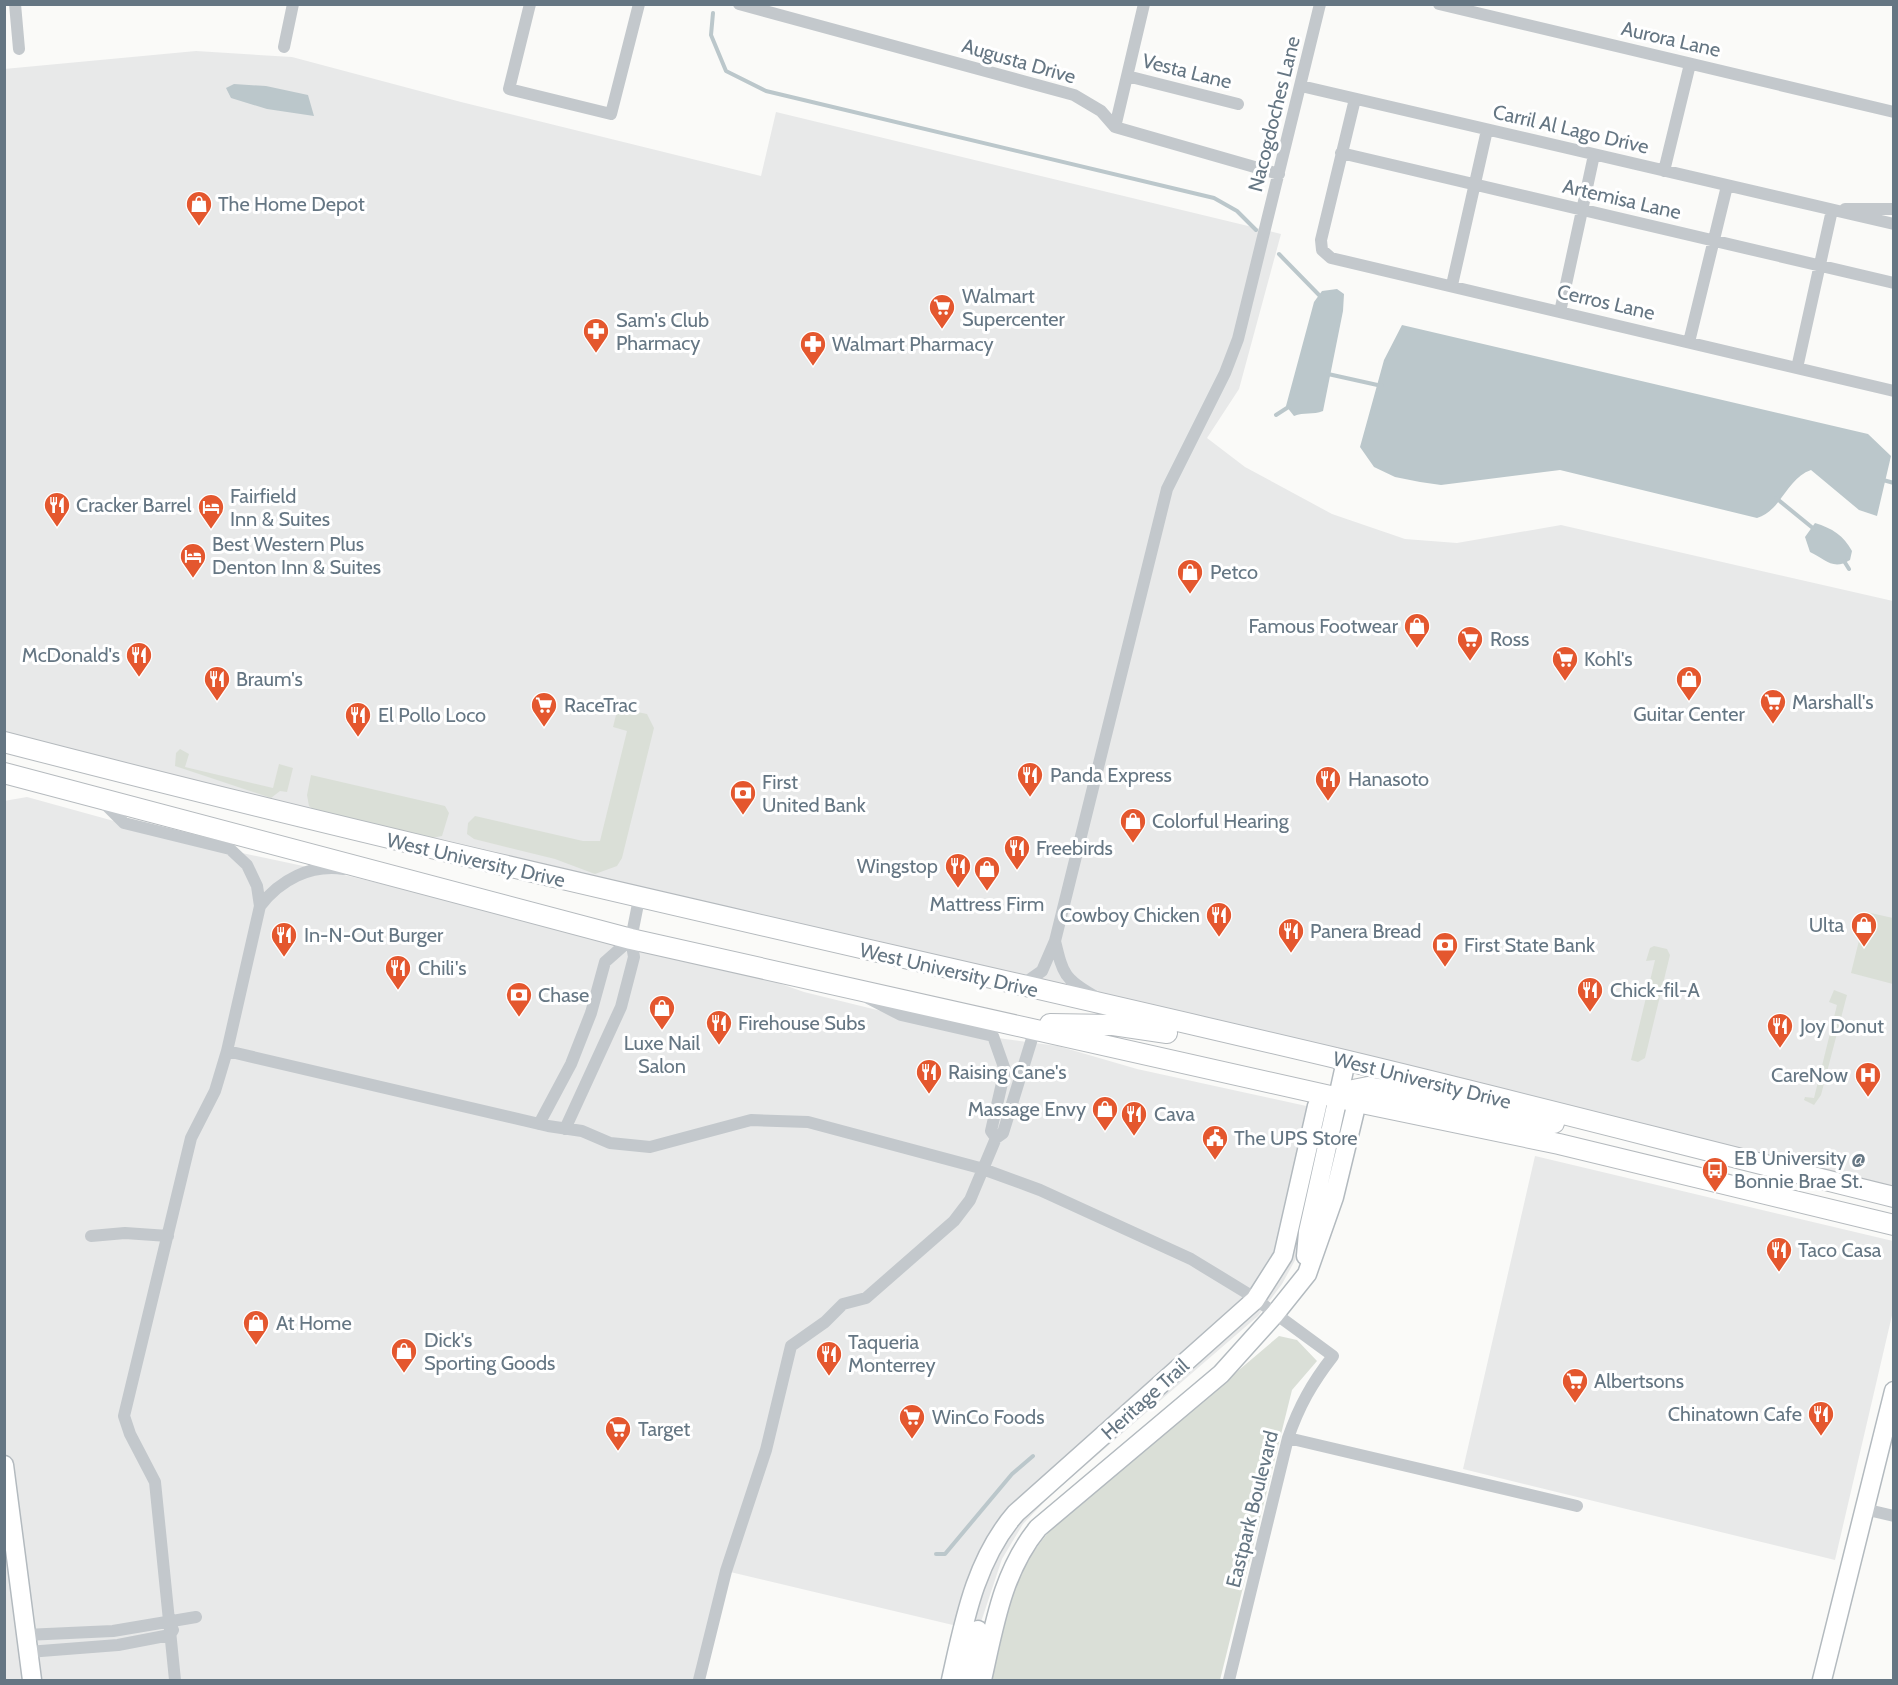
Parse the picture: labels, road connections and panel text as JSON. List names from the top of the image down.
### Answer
{
  "streets": {
    "main road": ["West University Drive"],
    "street": [
      "Aurora Lane",
      "Augusta Drive",
      "Vesta Lane",
      "Nacogdoches Lane",
      "Carril Al Lago Drive",
      "Artemisa Lane",
      "Cerros Lane",
      "Heritage Trail",
      "Eastpark Boulevard"
    ]
  },
  "crossings": [
    ["Augusta Drive", "Nacogdoches Lane"],
    ["Nacogdoches Lane", "Carril Al Lago Drive"],
    ["Nacogdoches Lane", "West University Drive"],
    ["Artemisa Lane", "Cerros Lane"],
    ["West University Drive", "Heritage Trail"],
    ["Heritage Trail", "Eastpark Boulevard"]
  ],
  "places": {
    "shop": [
      "The Home Depot",
      "Petco",
      "Famous Footwear",
      "Guitar Center",
      "Colorful Hearing",
      "Mattress Firm",
      "Ulta",
      "Luxe Nail Salon",
      "Massage Envy",
      "At Home",
      "Dick's Sporting Goods"
    ],
    "supermarket": [
      "Walmart Supercenter",
      "Ross",
      "Kohl's",
      "Marshall's",
      "RaceTrac",
      "Albertsons",
      "WinCo Foods",
      "Target"
    ],
    "pharmacy": ["Sam's Club Pharmacy", "Walmart Pharmacy"],
    "restaurant": [
      "Cracker Barrel",
      "McDonald's",
      "Braum's",
      "El Pollo Loco",
      "Panda Express",
      "Hanasoto",
      "Freebirds",
      "Wingstop",
      "Cowboy Chicken",
      "Panera Bread",
      "In-N-Out Burger",
      "Chili's",
      "Chick-fil-A",
      "Firehouse Subs",
      "Joy Donut",
      "Raising Cane's",
      "Cava",
      "Taco Casa",
      "Taqueria Monterrey",
      "Chinatown Cafe"
    ],
    "hotel": ["Fairfield Inn & Suites", "Best Western Plus Denton Inn & Suites"],
    "bank": ["First United Bank", "First State Bank", "Chase"],
    "hospital": ["CareNow"],
    "public building": ["The UPS Store"],
    "bus stop": ["EB University @ Bonnie Brae St."]
  }
}
